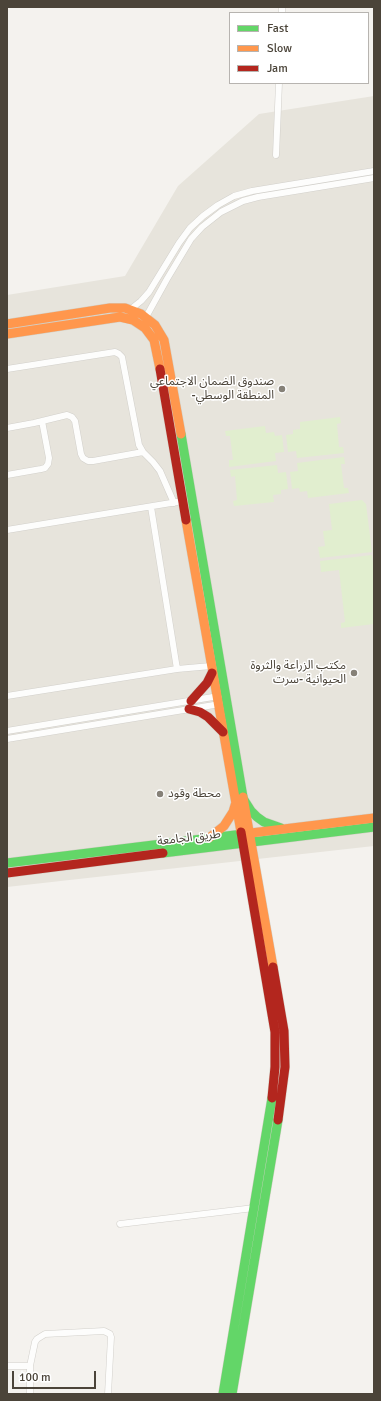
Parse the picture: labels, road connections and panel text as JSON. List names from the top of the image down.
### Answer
{
  "streets": {
    "main road": ["طريق الجامعة"]
  },
  "places": ["صندوق الضمان الاجتماعي -المنطقة الوسطي", "مكتب الزراعة والثروة الحيوانية -سرت", "محطة وقود"],
  "legend": ["Fast", "Slow", "Jam"],
  "scale_bar": "100 m"
}
